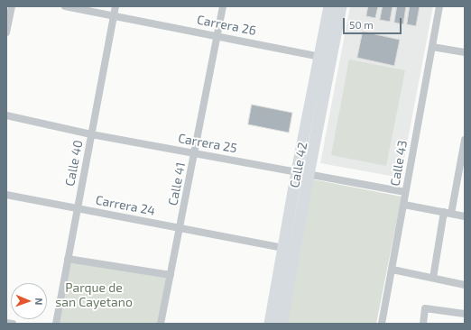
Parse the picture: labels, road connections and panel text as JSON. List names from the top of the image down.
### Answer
{
  "streets": {
    "main road": ["Calle 42"],
    "street": [
      "Carrera 26",
      "Carrera 25",
      "Calle 40",
      "Calle 43",
      "Calle 41",
      "Carrera 24"
    ]
  },
  "crossings": [
    ["Carrera 26", "Calle 40"],
    ["Carrera 26", "Calle 42"],
    ["Carrera 26", "Calle 41"],
    ["Carrera 25", "Calle 40"],
    ["Carrera 25", "Calle 43"],
    ["Carrera 25", "Calle 42"],
    ["Carrera 25", "Calle 41"],
    ["Calle 40", "Carrera 24"],
    ["Calle 42", "Carrera 24"],
    ["Calle 41", "Carrera 24"]
  ],
  "parks": ["Parque de san Cayetano"],
  "scale_bar": "50 m",
  "north": "right"
}
